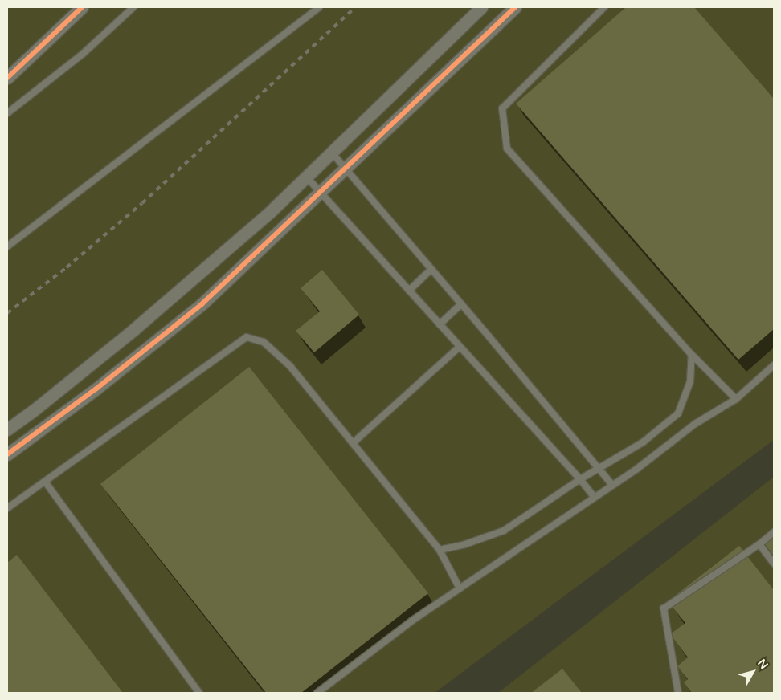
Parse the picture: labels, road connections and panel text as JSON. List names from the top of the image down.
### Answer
{
  "north": "top right"
}
